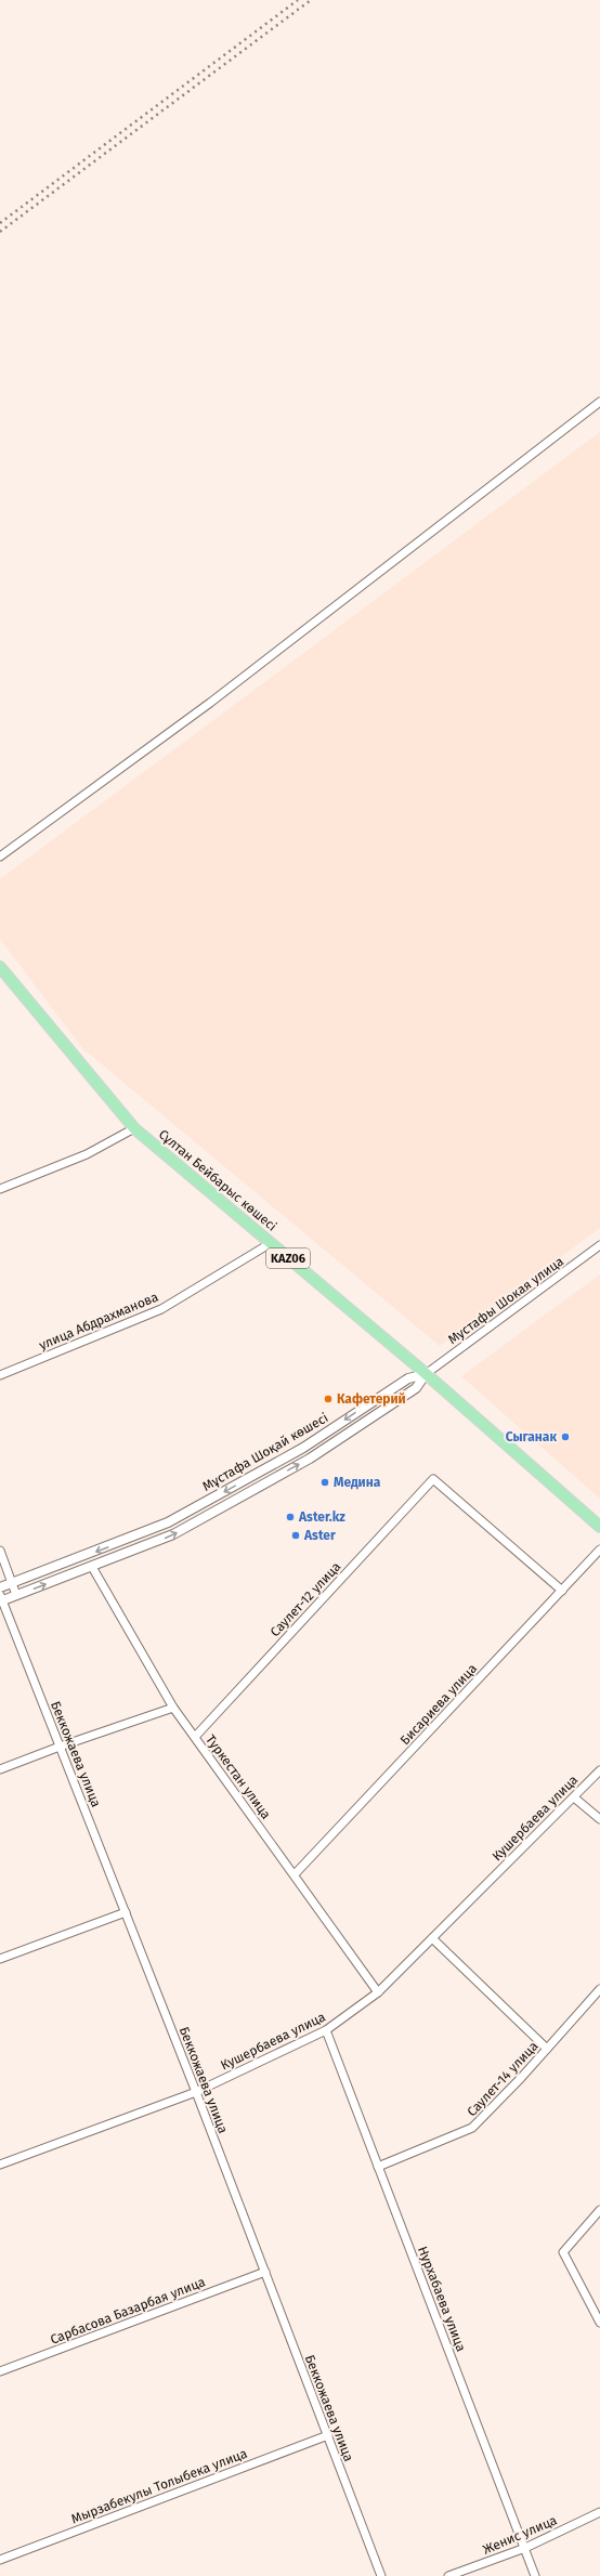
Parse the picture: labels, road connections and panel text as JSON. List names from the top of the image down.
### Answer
{
  "streets": {
    "main road": ["Сұлтан Бейбарыс көшесі", "KAZ06"],
    "street": [
      "Мустафы Шокая улица",
      "улица Абдрахманова",
      "Мұстафа Шоқай көшесі",
      "Саулет-12 улица",
      "Бисариева улица",
      "Беккожаева улица",
      "Туркестан улица",
      "Кушербаева улица",
      "Саулет-14 улица",
      "Нурхабаева улица",
      "Сарбасова Базарбая улица",
      "Мырзабекулы Толыбека улица",
      "Женис улица"
    ]
  },
  "crossings": [
    ["Сұлтан Бейбарыс көшесі", "Мустафы Шокая улица"],
    ["Сұлтан Бейбарыс көшесі", "улица Абдрахманова"],
    ["Сұлтан Бейбарыс көшесі", "Мұстафа Шоқай көшесі"],
    ["Мустафы Шокая улица", "Мұстафа Шоқай көшесі"],
    ["Мұстафа Шоқай көшесі", "Беккожаева улица"],
    ["Мұстафа Шоқай көшесі", "Туркестан улица"],
    ["Саулет-12 улица", "Бисариева улица"],
    ["Саулет-12 улица", "Туркестан улица"],
    ["Бисариева улица", "Туркестан улица"],
    ["Беккожаева улица", "Кушербаева улица"],
    ["Беккожаева улица", "Сарбасова Базарбая улица"],
    ["Беккожаева улица", "Мырзабекулы Толыбека улица"],
    ["Туркестан улица", "Кушербаева улица"],
    ["Кушербаева улица", "Нурхабаева улица"],
    ["Саулет-14 улица", "Нурхабаева улица"],
    ["Нурхабаева улица", "Женис улица"]
  ],
  "places": [
    "Кафетерий",
    "Сыганак",
    "Медина",
    "Aster.kz",
    "Aster"
  ]
}
